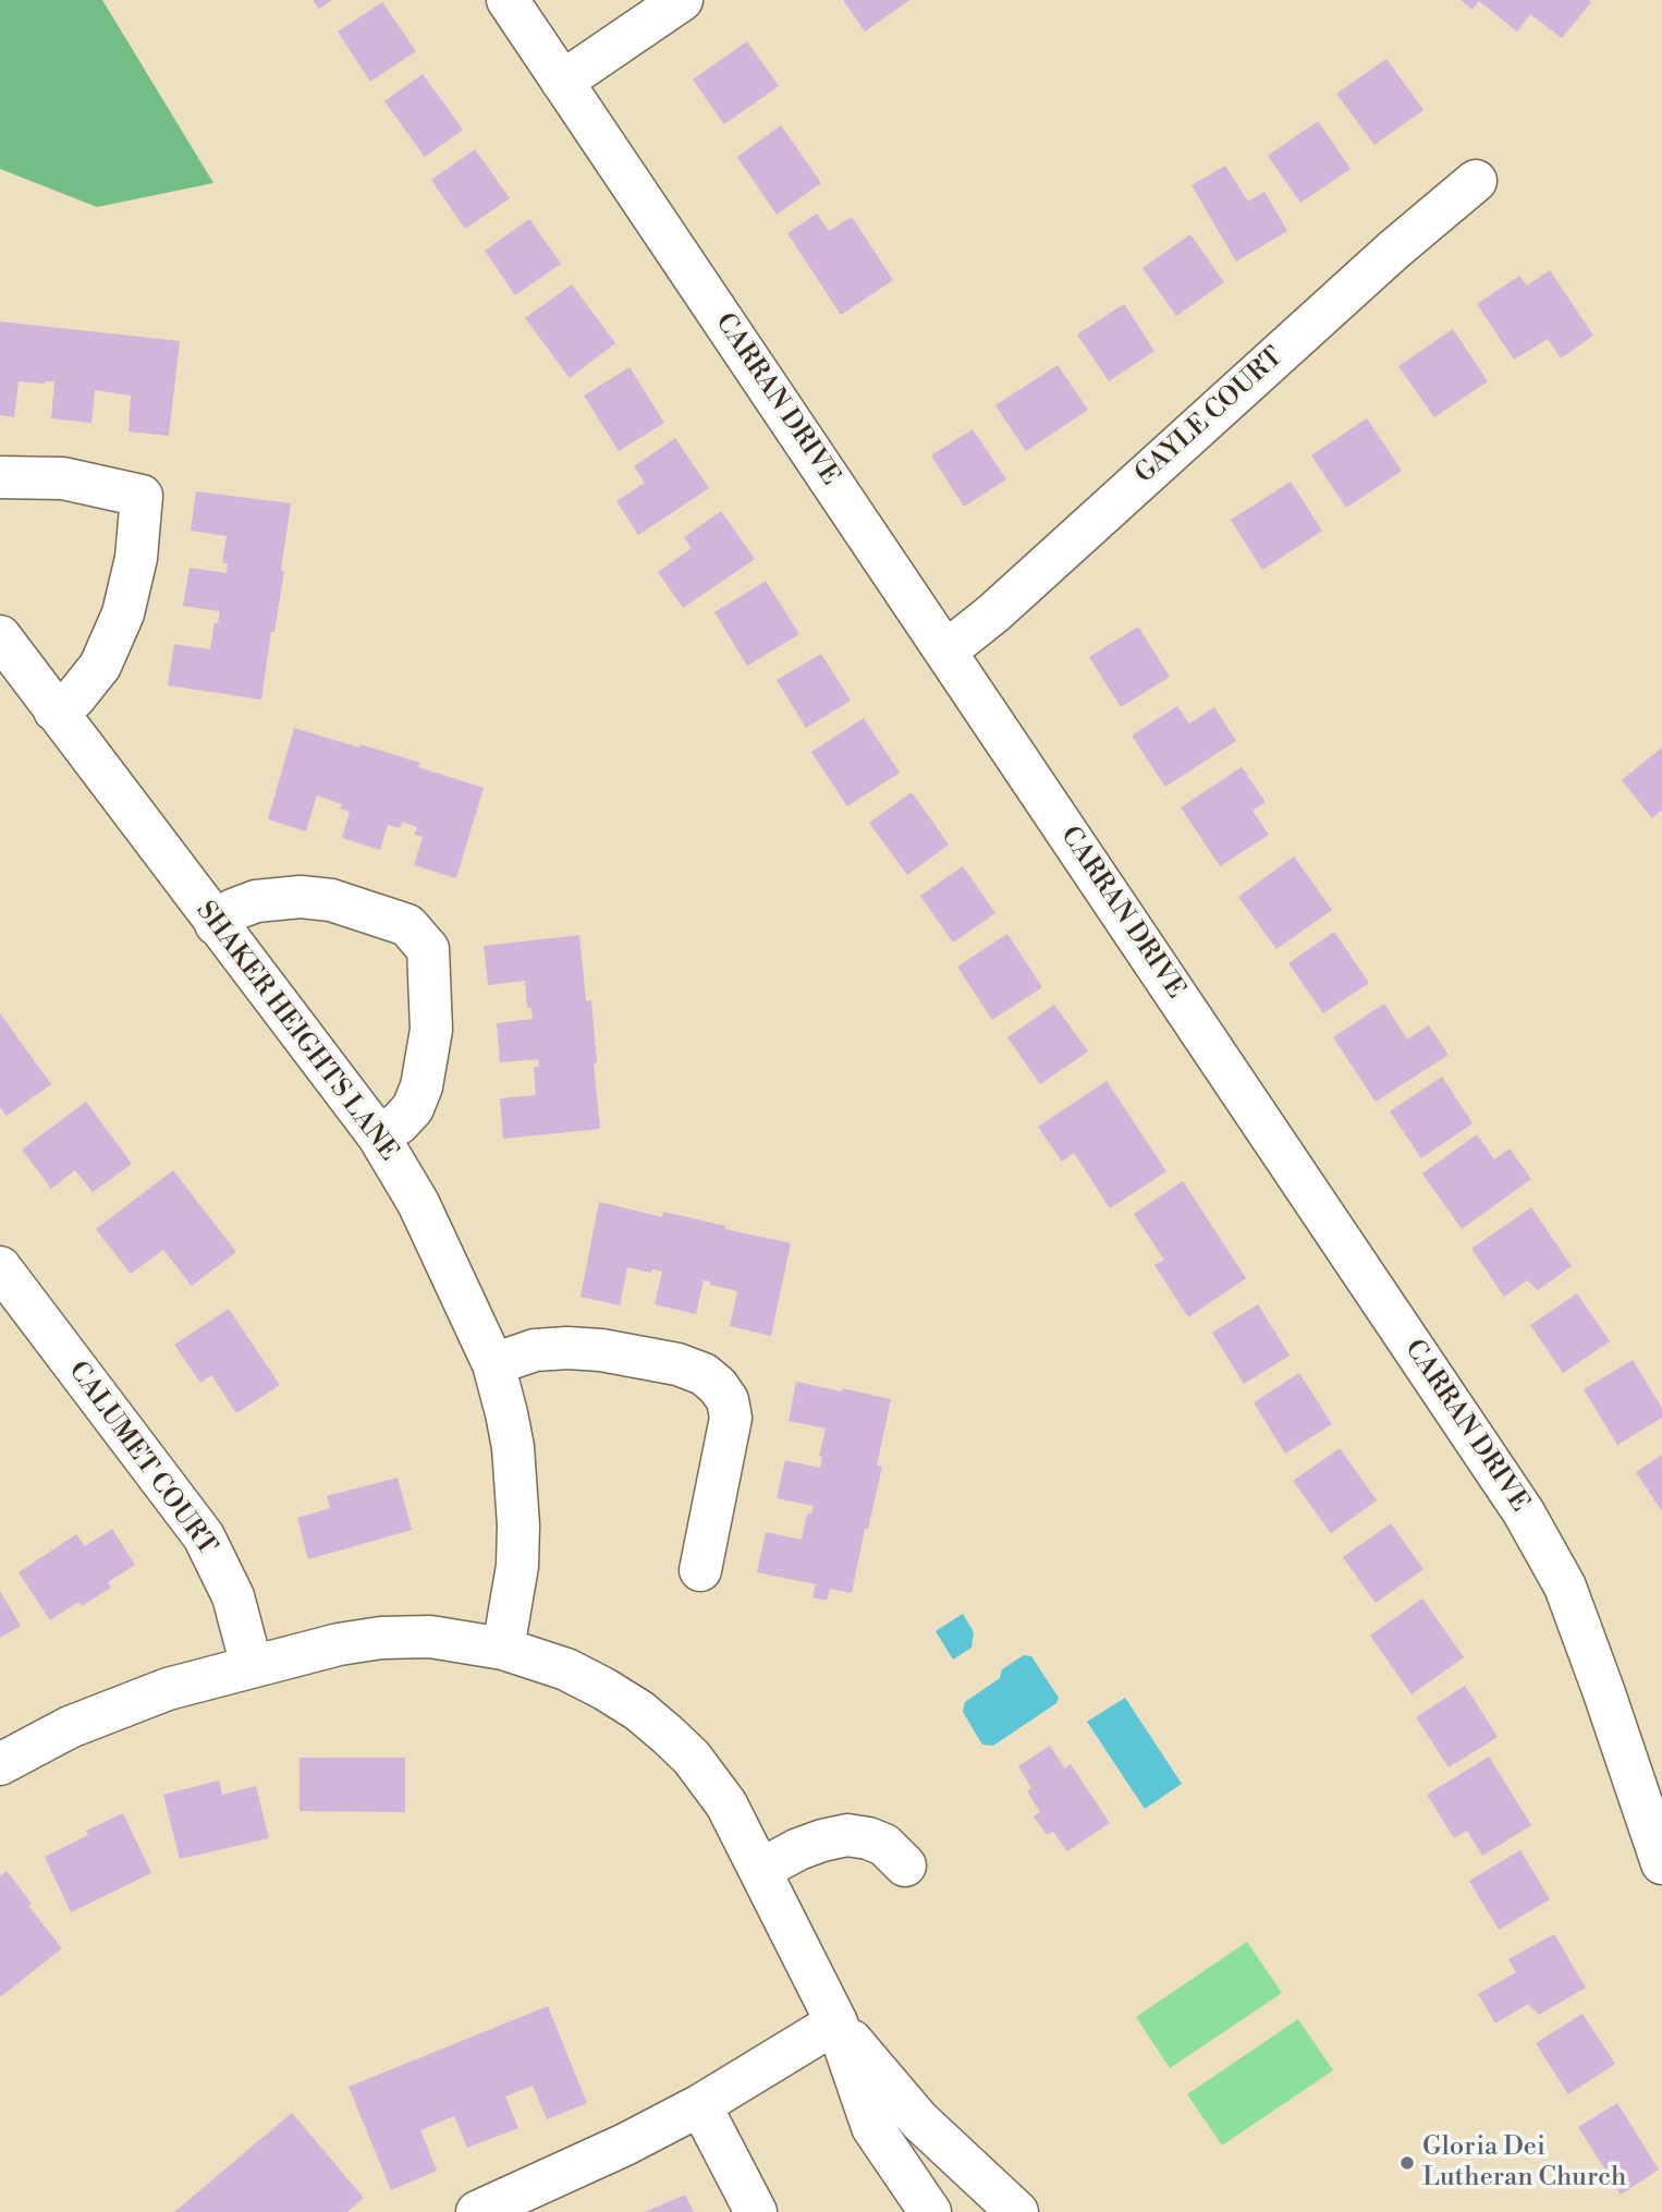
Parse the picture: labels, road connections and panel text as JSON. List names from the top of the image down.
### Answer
{
  "streets": {
    "street": [
      "CARRAN DRIVE",
      "GAYLE COURT",
      "SHAKER HEIGHTS LANE",
      "CALUMET COURT"
    ]
  },
  "crossings": [
    ["CARRAN DRIVE", "GAYLE COURT"]
  ],
  "places": ["Gloria Dei Lutheran Church"]
}
